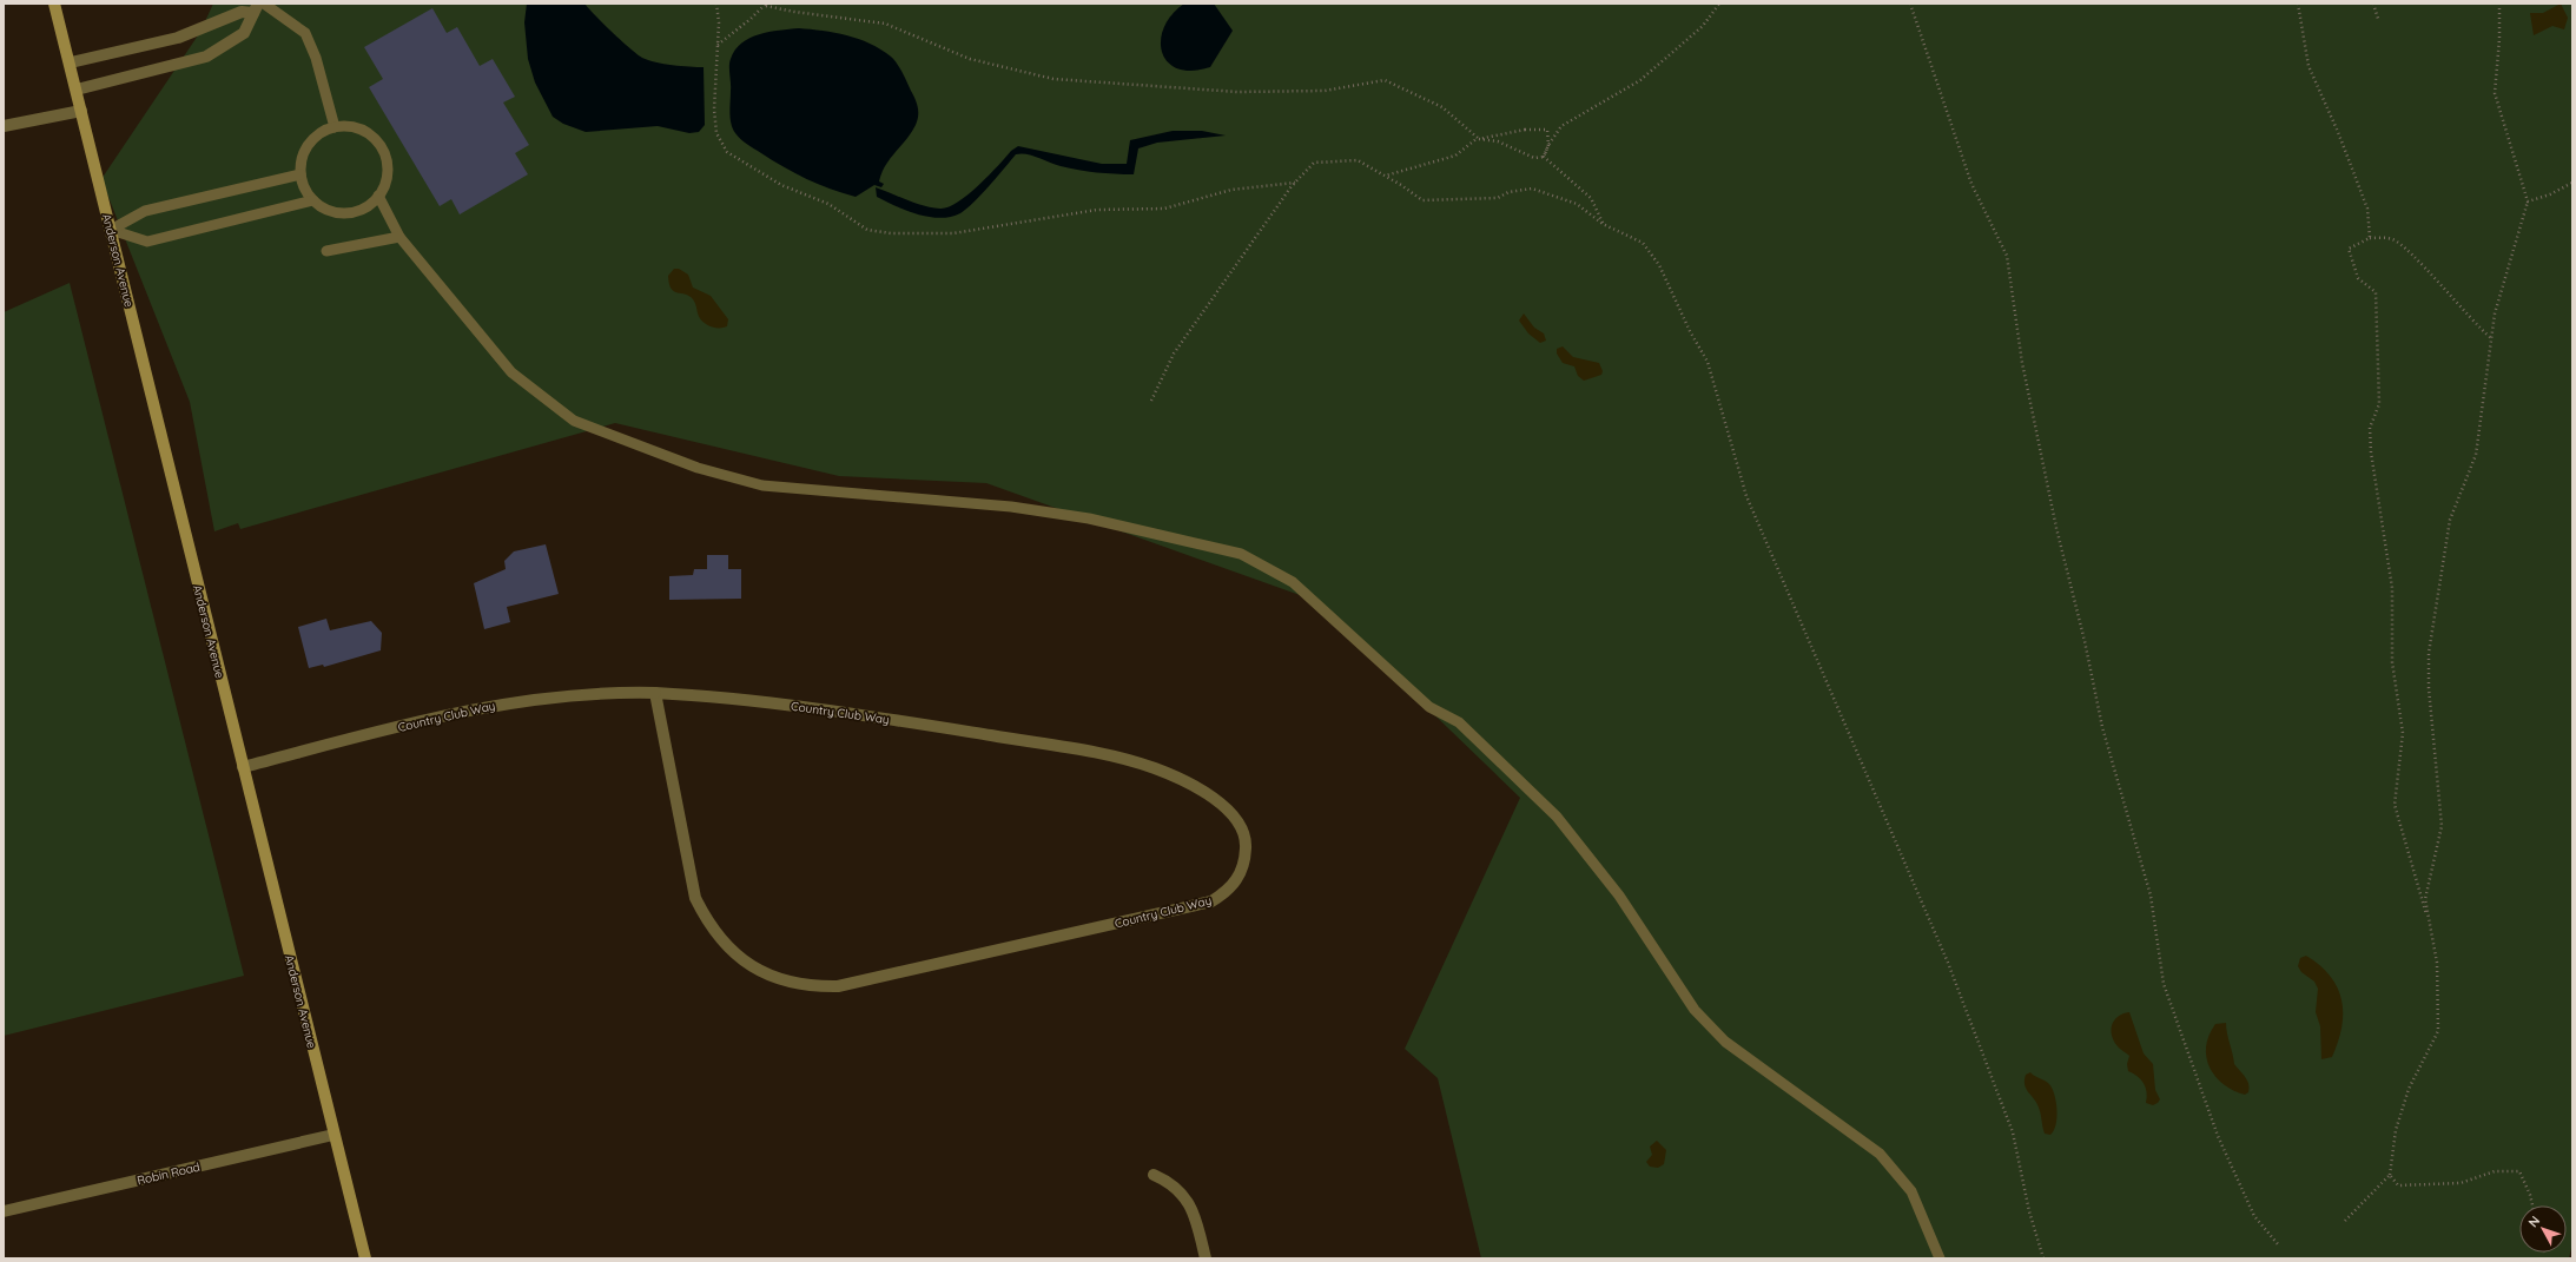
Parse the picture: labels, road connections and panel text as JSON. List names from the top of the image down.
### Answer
{
  "streets": {
    "main road": ["Anderson Avenue"],
    "street": ["Country Club Way", "Robin Road"]
  },
  "crossings": [
    ["Anderson Avenue", "Country Club Way"],
    ["Anderson Avenue", "Robin Road"]
  ],
  "north": "top left"
}
